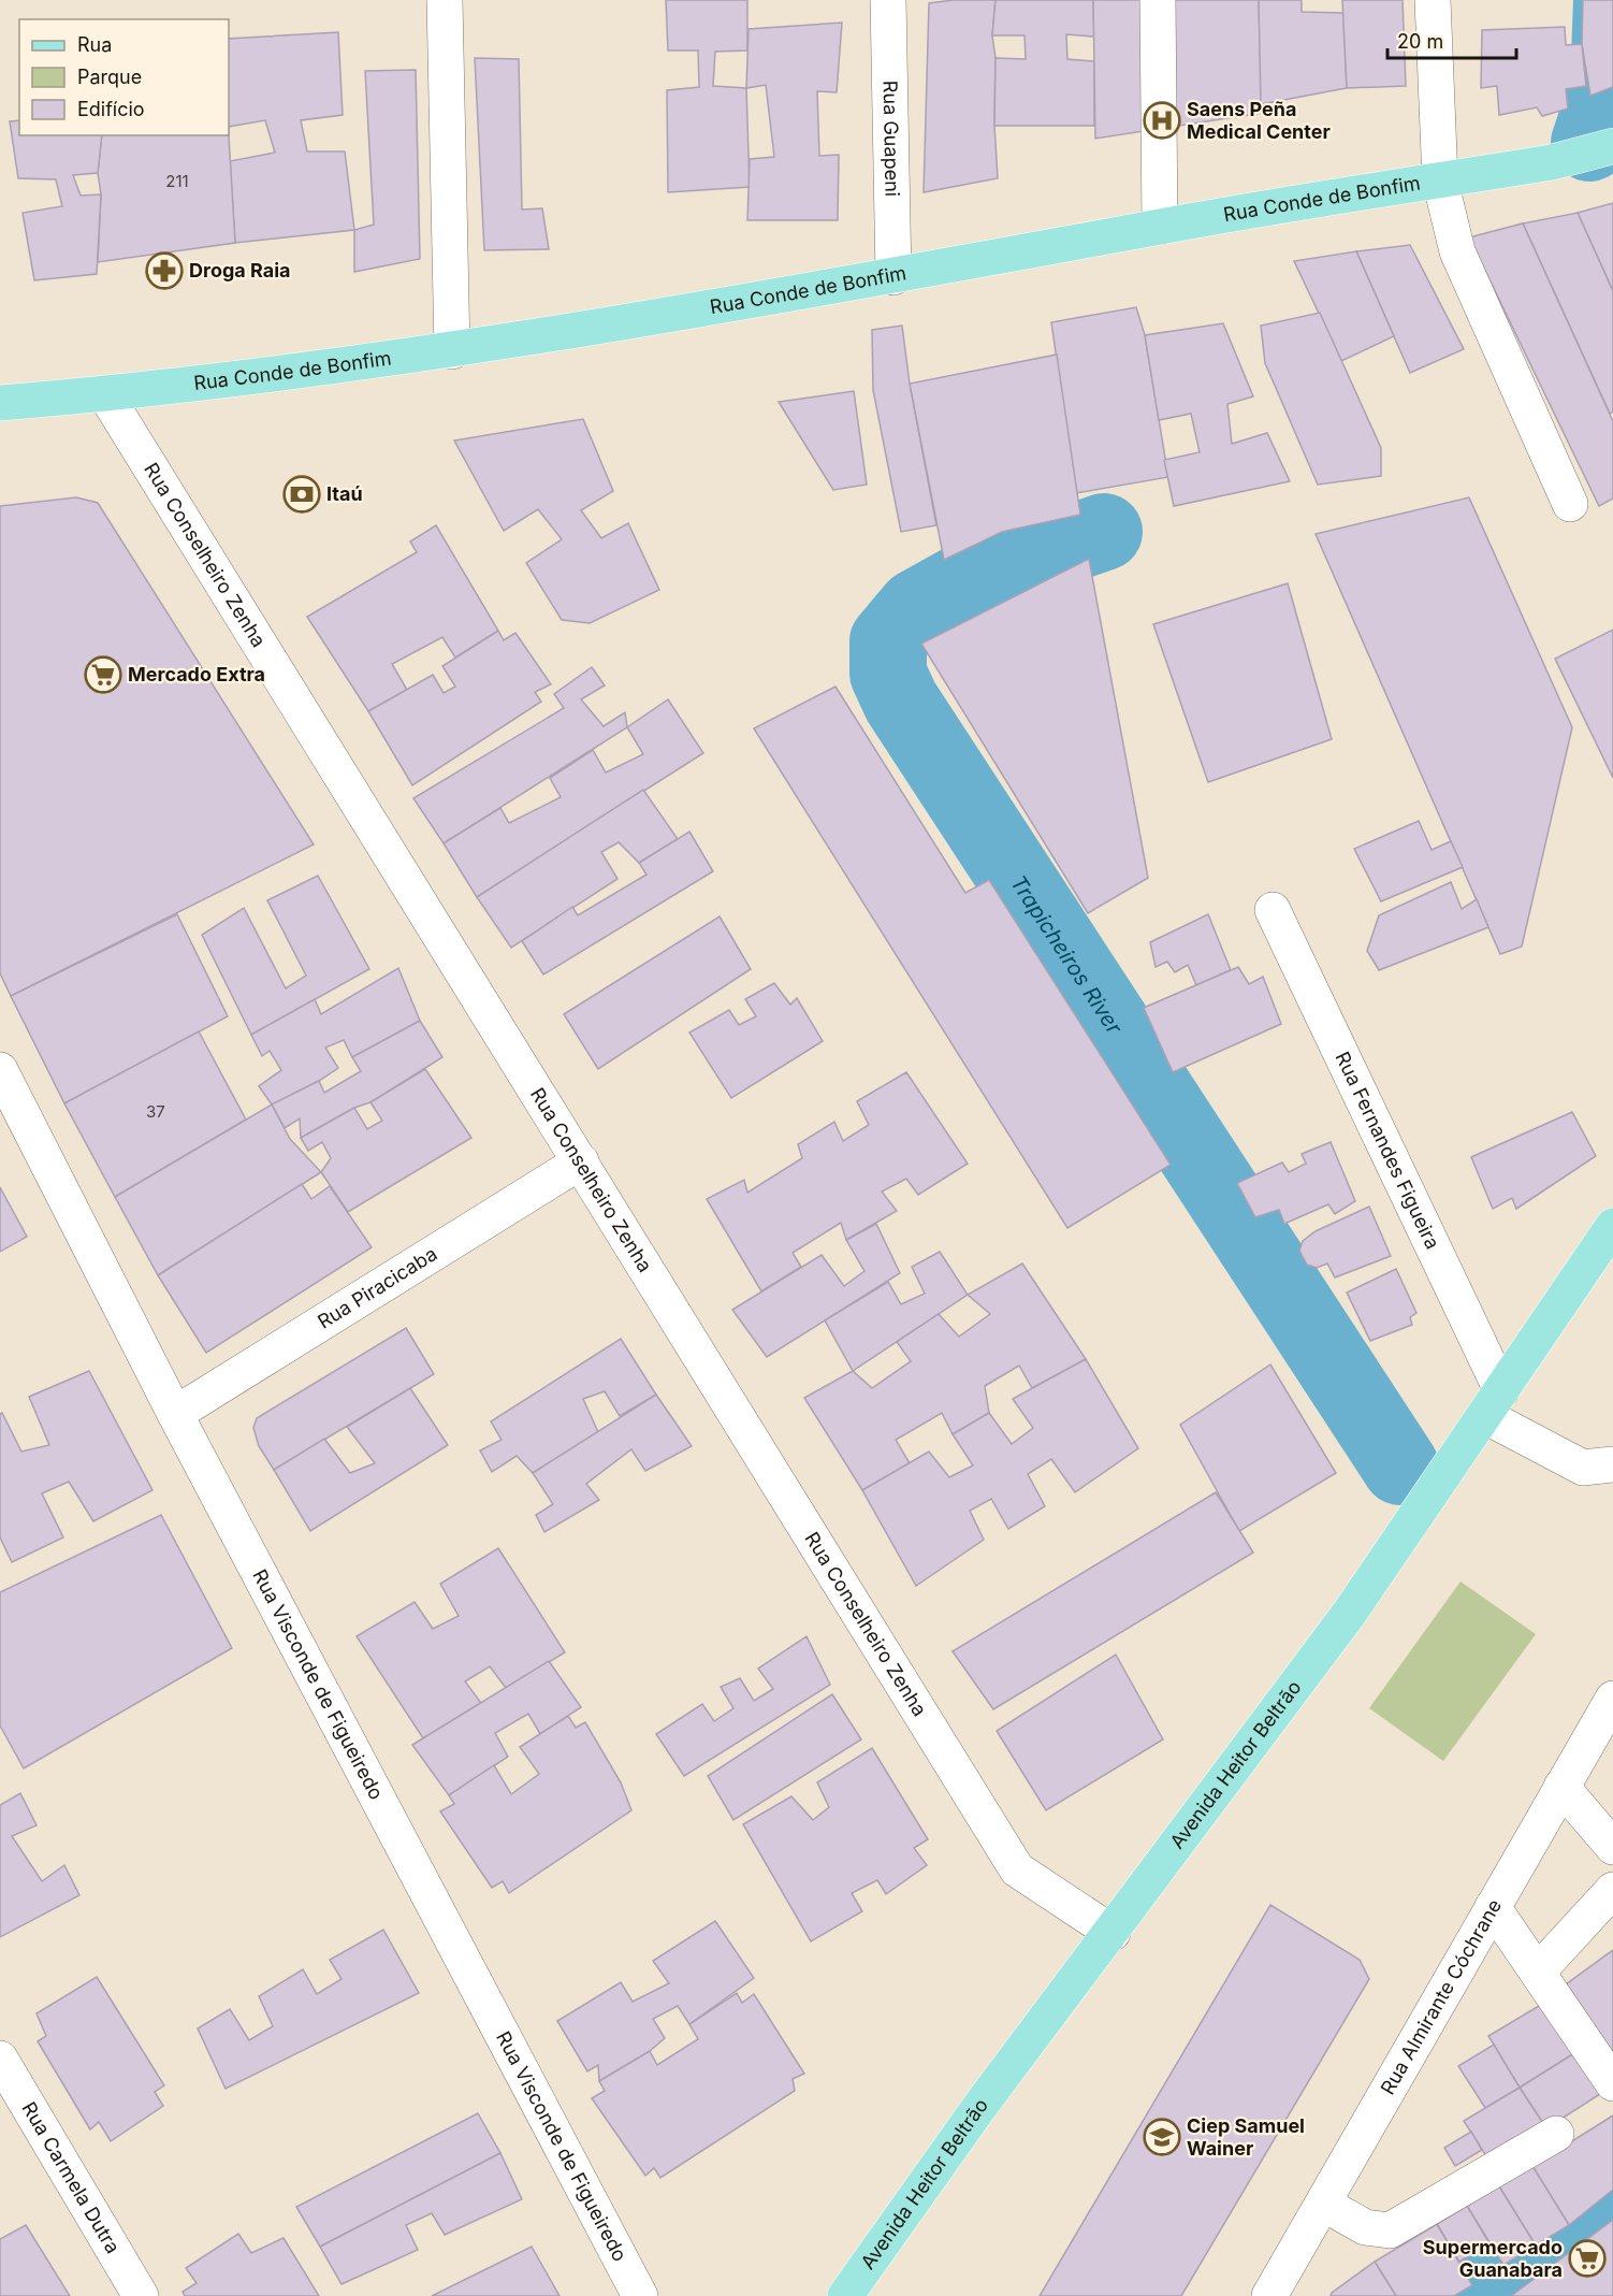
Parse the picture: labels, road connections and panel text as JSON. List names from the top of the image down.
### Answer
{
  "streets": {
    "main road": ["Rua Conde de Bonfim", "Avenida Heitor Beltrão"],
    "street": [
      "Rua Guapeni",
      "Rua Conselheiro Zenha",
      "Rua Fernandes Figueira",
      "Rua Piracicaba",
      "Rua Visconde de Figueiredo",
      "Rua Almirante Cóchrane",
      "Rua Carmela Dutra"
    ]
  },
  "crossings": [
    ["Rua Guapeni", "Rua Conde de Bonfim"],
    ["Rua Conde de Bonfim", "Rua Conselheiro Zenha"],
    ["Rua Conselheiro Zenha", "Rua Piracicaba"],
    ["Rua Conselheiro Zenha", "Avenida Heitor Beltrão"],
    ["Rua Fernandes Figueira", "Avenida Heitor Beltrão"],
    ["Rua Piracicaba", "Rua Visconde de Figueiredo"]
  ],
  "water": ["Trapicheiros River"],
  "places": {
    "hospital": ["Saens Peña Medical Center"],
    "pharmacy": ["Droga Raia"],
    "bank": ["Itaú"],
    "supermarket": ["Mercado Extra", "Supermercado Guanabara"],
    "school or university": ["Ciep Samuel Wainer"]
  },
  "house_numbers": ["211", "37"],
  "legend": ["Rua", "Parque", "Edifício"],
  "scale_bar": "20 m"
}
